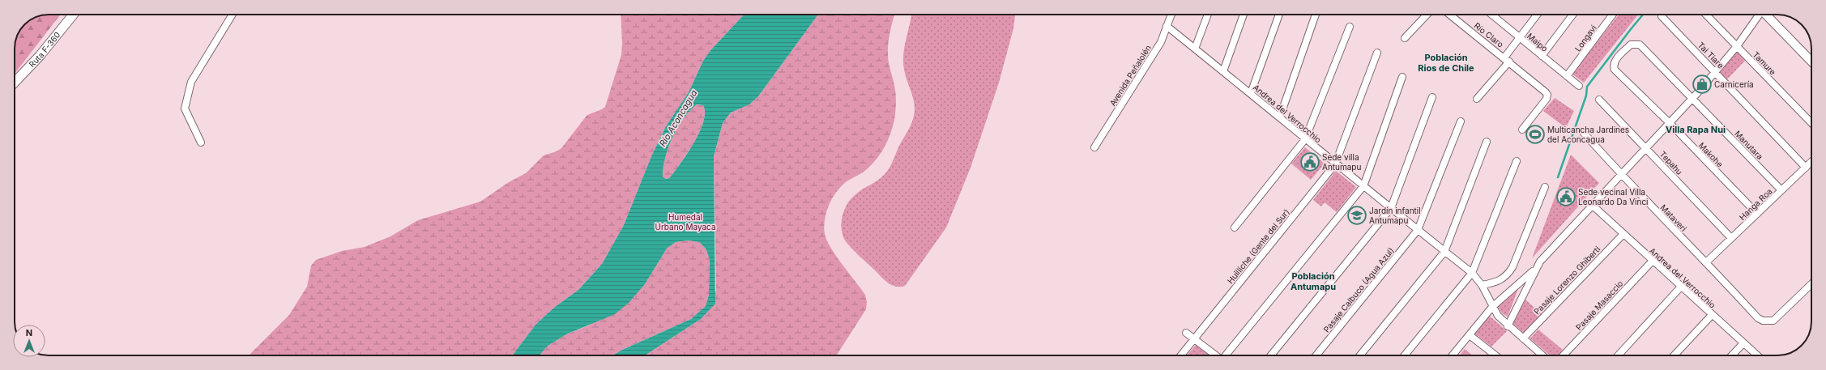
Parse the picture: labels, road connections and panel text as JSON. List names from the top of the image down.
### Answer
{
  "streets": {
    "main road": ["Ruta F-360"],
    "street": [
      "Río Claro",
      "Longavi",
      "Maipo",
      "Tai Tiare",
      "Tamure",
      "Avenida Peñalolén",
      "Andrea del Verrocchio",
      "Manutara",
      "Makohe",
      "Tepahu",
      "Hanga Roa",
      "Mataveri",
      "Huilliche (Gente del Sur)",
      "Pasaje Lorenzo Ghiberti",
      "Pasaje Calbuco (Agua Azul)",
      "Pasaje Masaccio"
    ]
  },
  "crossings": [
    ["Longavi", "Maipo"],
    ["Tai Tiare", "Hanga Roa"],
    ["Avenida Peñalolén", "Andrea del Verrocchio"],
    ["Andrea del Verrocchio", "Huilliche (Gente del Sur)"],
    ["Andrea del Verrocchio", "Pasaje Lorenzo Ghiberti"],
    ["Andrea del Verrocchio", "Pasaje Calbuco (Agua Azul)"],
    ["Andrea del Verrocchio", "Pasaje Masaccio"],
    ["Manutara", "Makohe"],
    ["Manutara", "Hanga Roa"],
    ["Makohe", "Hanga Roa"],
    ["Tepahu", "Hanga Roa"],
    ["Hanga Roa", "Mataveri"]
  ],
  "districts": ["Población Rios de Chile", "Villa Rapa Nui", "Población Antumapu"],
  "water": ["Río Aconcagua"],
  "parks": ["Humedal Urbano Mayaca"],
  "places": {
    "shop": ["Carnicería"],
    "sports": ["Multicancha Jardines del Aconcagua"],
    "public building": ["Sede villa Antumapu", "Sede vecinal Villa Leonardo Da Vinci"],
    "school or university": ["Jardín infantil Antumapu"]
  },
  "north": "top"
}
